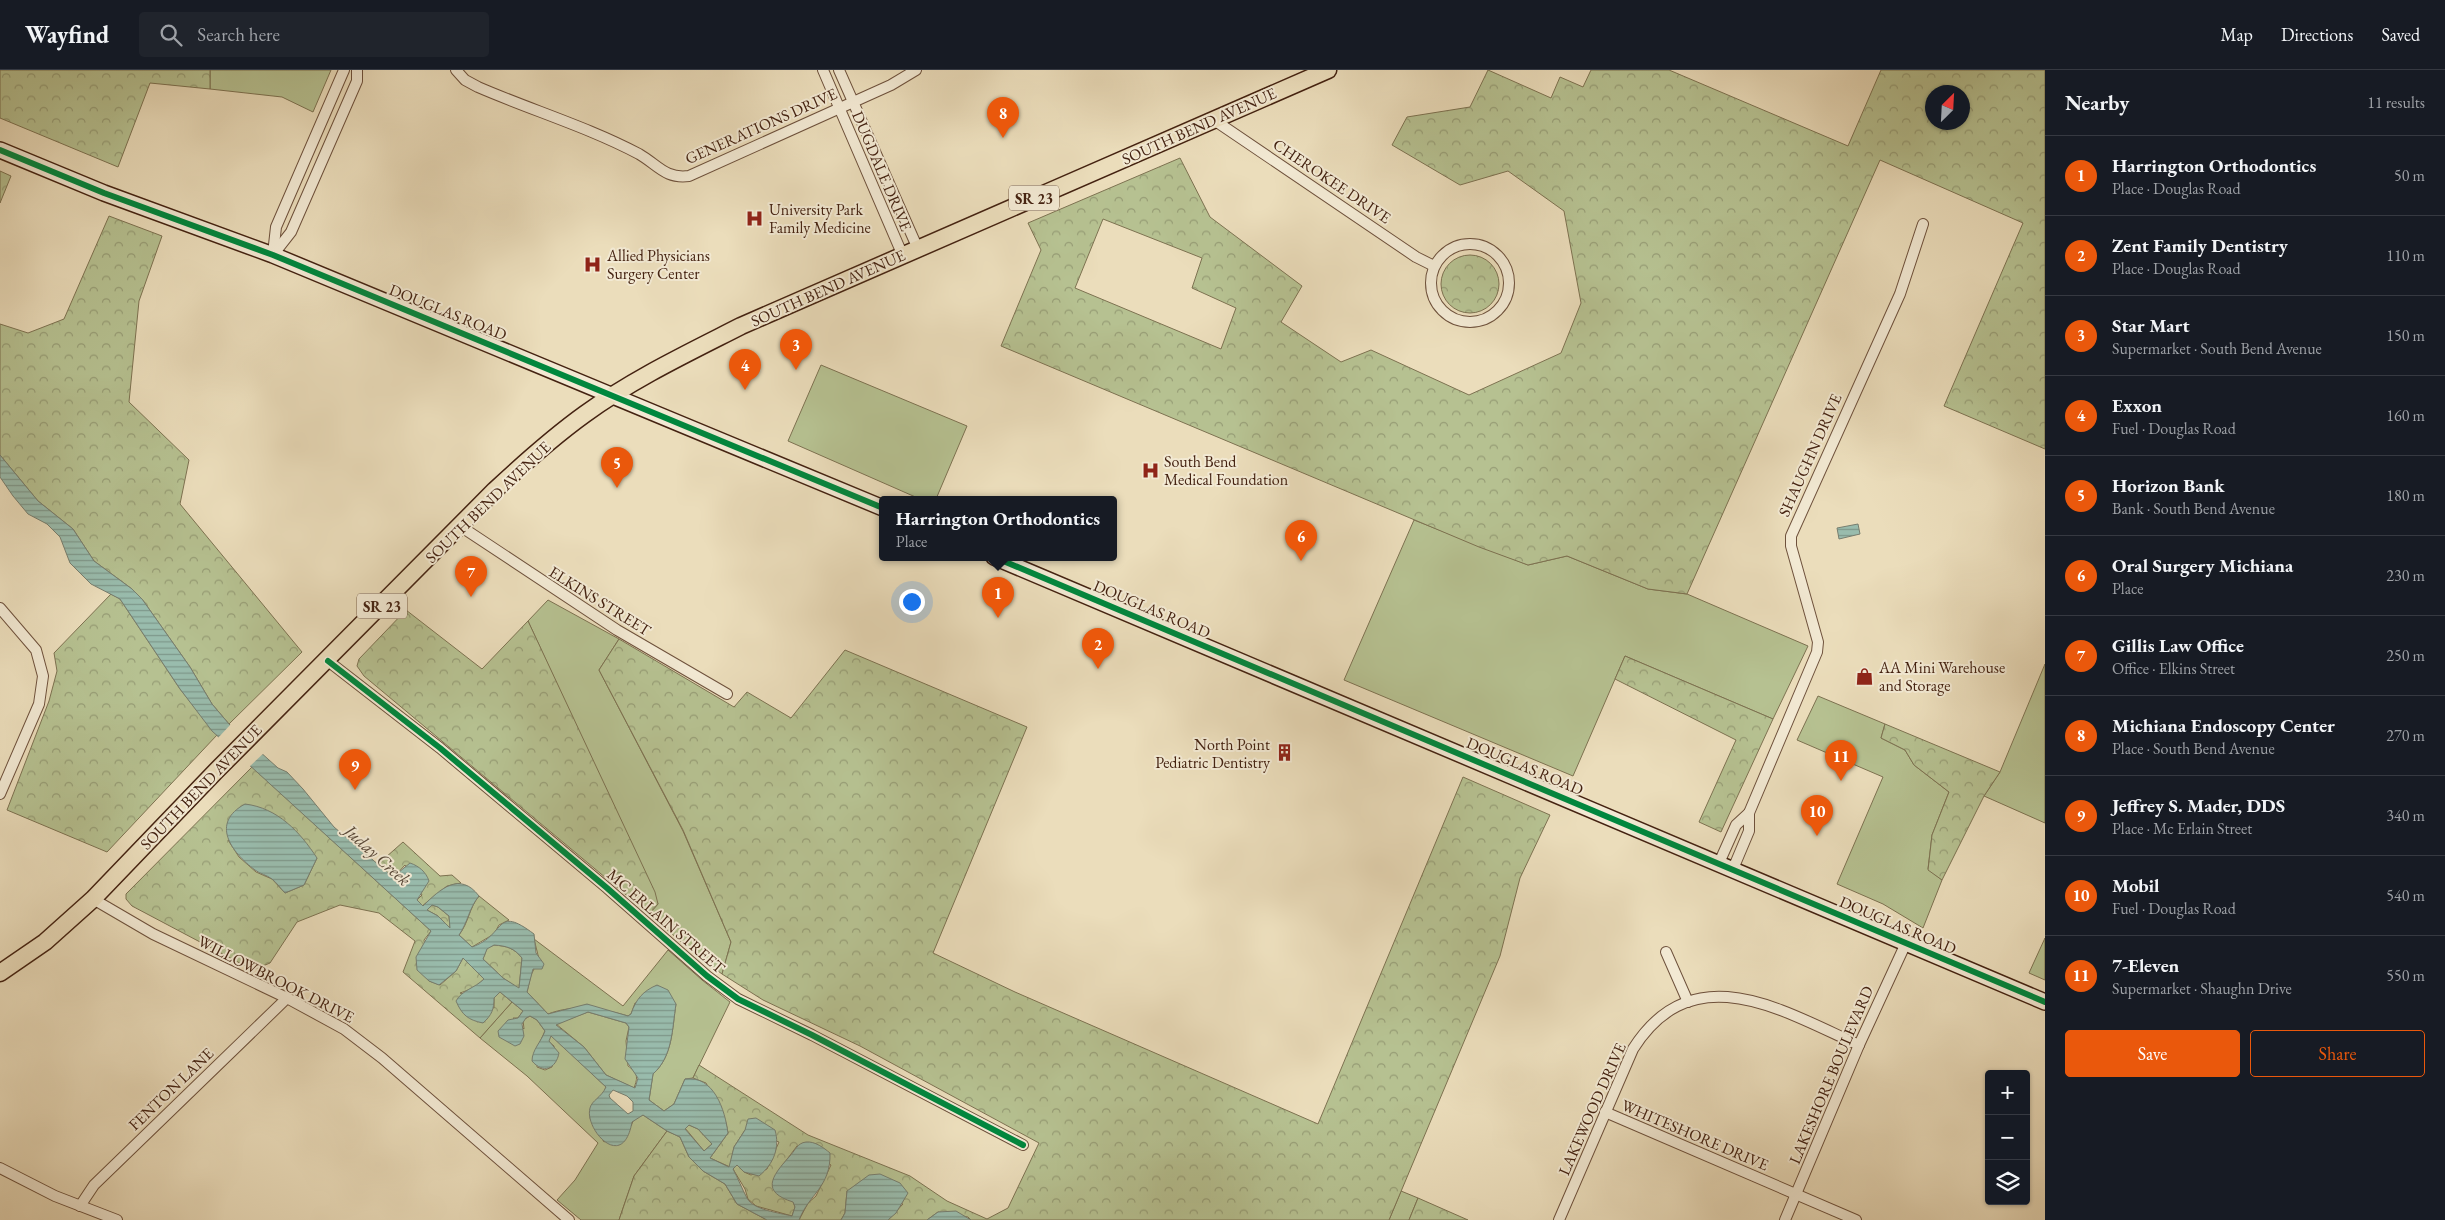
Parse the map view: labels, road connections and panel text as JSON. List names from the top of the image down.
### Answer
{
  "streets": {
    "main road": ["SOUTH BEND AVENUE", "SR 23"],
    "street": [
      "GENERATIONS DRIVE",
      "DUGDALE DRIVE",
      "CHEROKEE DRIVE",
      "DOUGLAS ROAD",
      "SHAUGHN DRIVE",
      "ELKINS STREET",
      "MC ERLAIN STREET",
      "WILLOWBROOK DRIVE",
      "LAKESHORE BOULEVARD",
      "FENTON LANE",
      "LAKEWOOD DRIVE",
      "WHITESHORE DRIVE"
    ]
  },
  "crossings": [
    ["GENERATIONS DRIVE", "DUGDALE DRIVE"],
    ["SOUTH BEND AVENUE", "DUGDALE DRIVE"],
    ["SOUTH BEND AVENUE", "CHEROKEE DRIVE"],
    ["SOUTH BEND AVENUE", "DOUGLAS ROAD"],
    ["SOUTH BEND AVENUE", "ELKINS STREET"],
    ["SOUTH BEND AVENUE", "MC ERLAIN STREET"],
    ["SOUTH BEND AVENUE", "WILLOWBROOK DRIVE"],
    ["DOUGLAS ROAD", "SHAUGHN DRIVE"],
    ["DOUGLAS ROAD", "LAKESHORE BOULEVARD"],
    ["WILLOWBROOK DRIVE", "FENTON LANE"],
    ["LAKESHORE BOULEVARD", "LAKEWOOD DRIVE"],
    ["LAKESHORE BOULEVARD", "WHITESHORE DRIVE"],
    ["LAKEWOOD DRIVE", "WHITESHORE DRIVE"]
  ],
  "water": ["Juday Creek"],
  "places": {
    "hospital": ["University Park Family Medicine", "Allied Physicians Surgery Center", "South Bend Medical Foundation"],
    "shop": ["AA Mini Warehouse and Storage"],
    "building": ["North Point Pediatric Dentistry"]
  },
  "north": "top right",
  "page": {
    "header": "Wayfind",
    "search": "Search here",
    "nav": ["Map", "Directions", "Saved"],
    "heading": ["Nearby", "11 results"],
    "pins": [
      "8",
      "3",
      "4",
      "5",
      "6",
      "7",
      "1",
      "2",
      "11",
      "9",
      "10"
    ],
    "list": [
      {
        "mark": "1",
        "name": "Harrington Orthodontics",
        "note": "Place · Douglas Road",
        "value": "50 m"
      },
      {
        "mark": "2",
        "name": "Zent Family Dentistry",
        "note": "Place · Douglas Road",
        "value": "110 m"
      },
      {
        "mark": "3",
        "name": "Star Mart",
        "note": "Supermarket · South Bend Avenue",
        "value": "150 m"
      },
      {
        "mark": "4",
        "name": "Exxon",
        "note": "Fuel · Douglas Road",
        "value": "160 m"
      },
      {
        "mark": "5",
        "name": "Horizon Bank",
        "note": "Bank · South Bend Avenue",
        "value": "180 m"
      },
      {
        "mark": "6",
        "name": "Oral Surgery Michiana",
        "note": "Place",
        "value": "230 m"
      },
      {
        "mark": "7",
        "name": "Gillis Law Office",
        "note": "Office · Elkins Street",
        "value": "250 m"
      },
      {
        "mark": "8",
        "name": "Michiana Endoscopy Center",
        "note": "Place · South Bend Avenue",
        "value": "270 m"
      },
      {
        "mark": "9",
        "name": "Jeffrey S. Mader, DDS",
        "note": "Place · Mc Erlain Street",
        "value": "340 m"
      },
      {
        "mark": "10",
        "name": "Mobil",
        "note": "Fuel · Douglas Road",
        "value": "540 m"
      },
      {
        "mark": "11",
        "name": "7-Eleven",
        "note": "Supermarket · Shaughn Drive",
        "value": "550 m"
      }
    ],
    "popup": ["Harrington Orthodontics", "Place"],
    "buttons": ["Save", "Share"],
    "map_buttons": ["+", "−"]
  }
}
